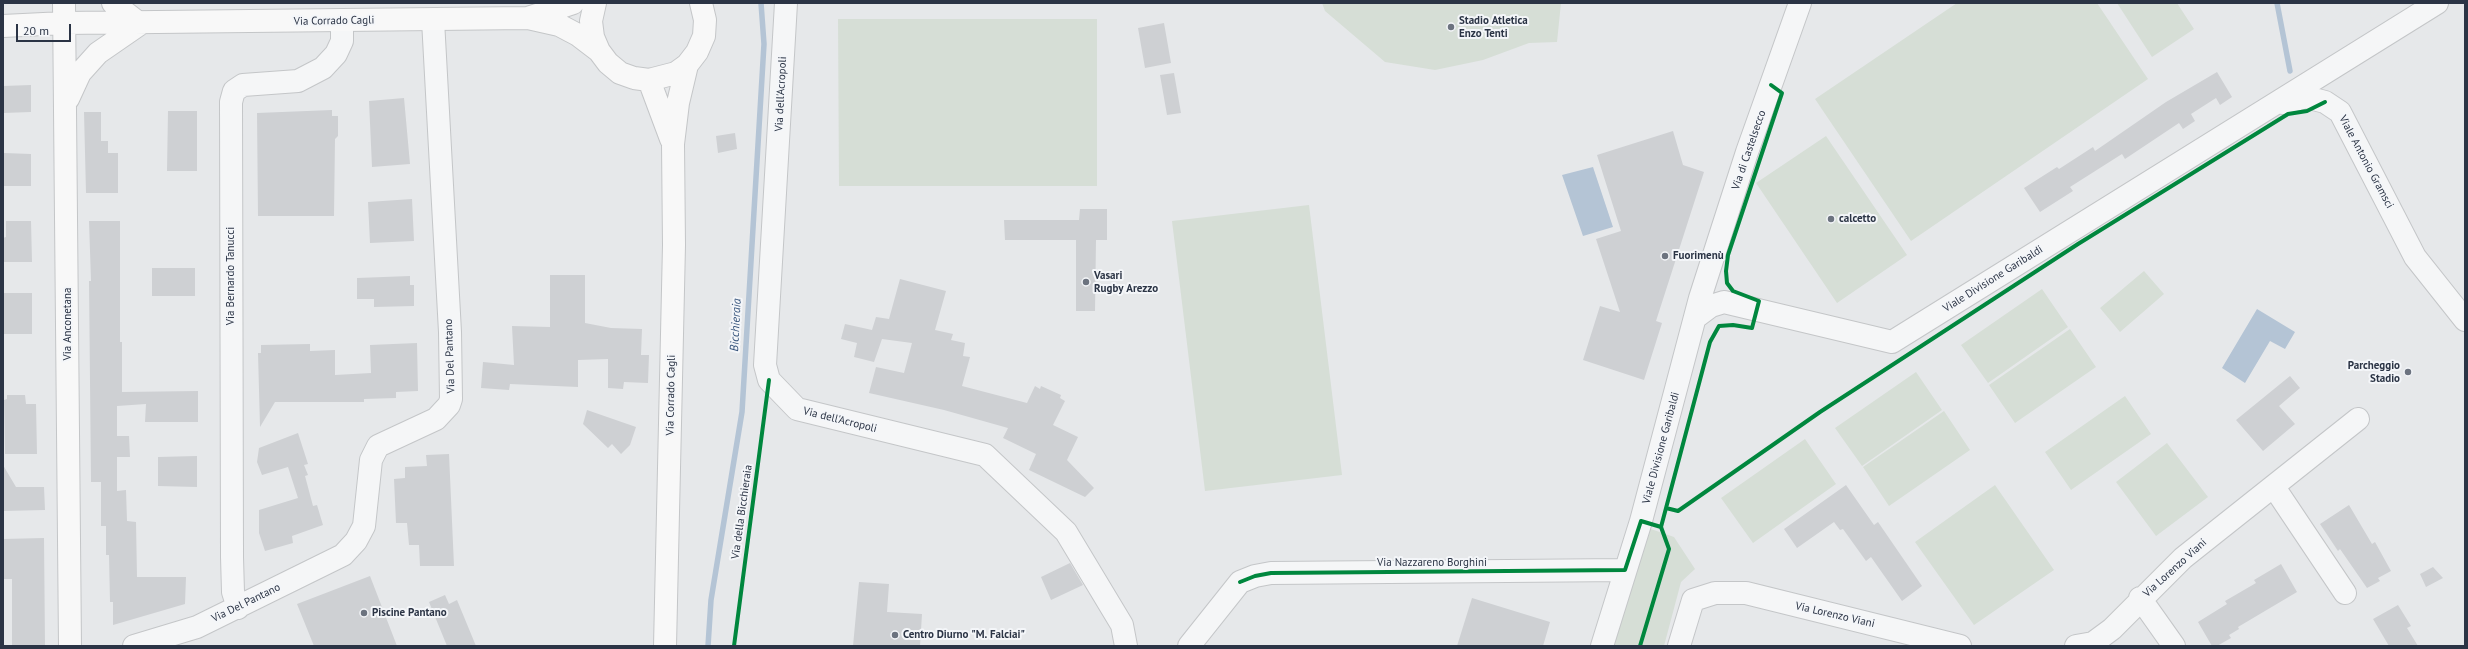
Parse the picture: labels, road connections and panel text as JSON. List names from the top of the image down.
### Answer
{
  "streets": {
    "main road": ["Via Corrado Cagli", "Via Anconetana"],
    "street": [
      "Via dell'Acropoli",
      "Via di Castelsecco",
      "Viale Antonio Gramsci",
      "Via Bernardo Tanucci",
      "Viale Divisione Garibaldi",
      "Via Del Pantano",
      "Via Nazzareno Borghini",
      "Via Lorenzo Viani"
    ],
    "cycle path": ["Via della Bicchieraia"]
  },
  "crossings": [
    ["Via Corrado Cagli", "Via Bernardo Tanucci"],
    ["Via Corrado Cagli", "Via Anconetana"],
    ["Via Corrado Cagli", "Via Del Pantano"],
    ["Via di Castelsecco", "Viale Divisione Garibaldi"],
    ["Viale Antonio Gramsci", "Viale Divisione Garibaldi"],
    ["Via Bernardo Tanucci", "Via Del Pantano"],
    ["Viale Divisione Garibaldi", "Via Nazzareno Borghini"]
  ],
  "water": ["Bicchieraia"],
  "places": [
    "Stadio Atletica Enzo Tenti",
    "calcetto",
    "Fuorimenù",
    "Vasari Rugby Arezzo",
    "Parcheggio Stadio",
    "Piscine Pantano",
    "Centro Diurno \"M. Falciai\""
  ],
  "scale_bar": "20 m"
}
